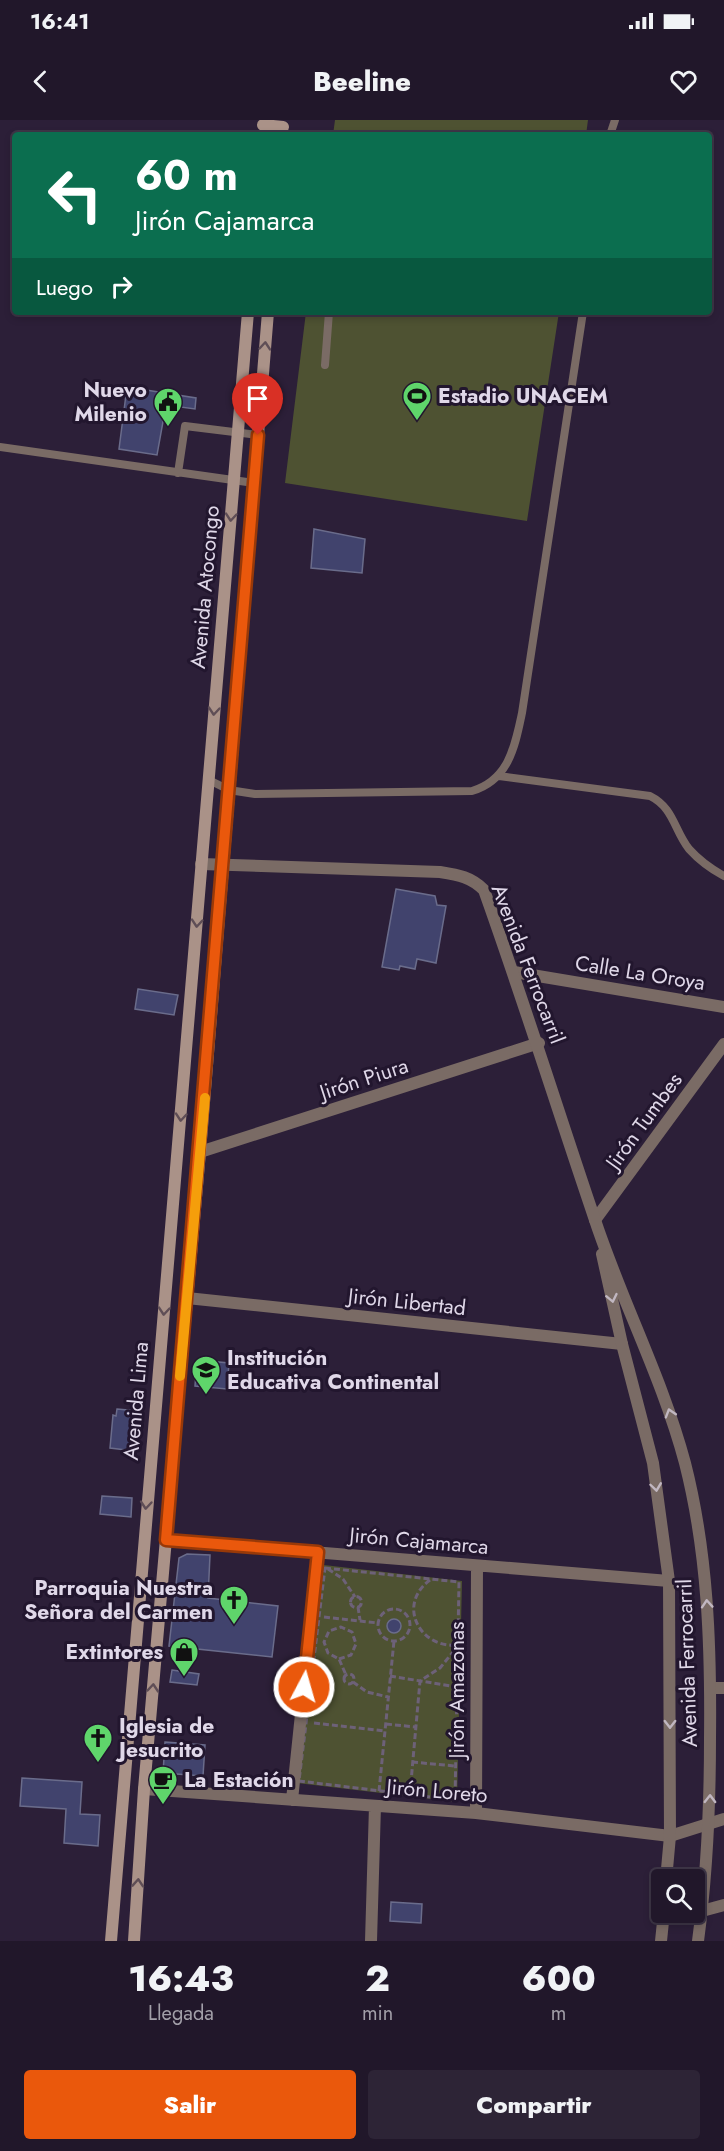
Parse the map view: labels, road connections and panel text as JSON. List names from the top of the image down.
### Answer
{
  "streets": {
    "main road": ["Avenida Atocongo", "Avenida Lima"],
    "street": [
      "Avenida Ferrocarril",
      "Calle La Oroya",
      "Jirón Piura",
      "Jirón Tumbes",
      "Jirón Libertad",
      "Jirón Cajamarca",
      "Jirón Amazonas",
      "Jirón Loreto"
    ]
  },
  "crossings": [
    ["Avenida Atocongo", "Avenida Ferrocarril"],
    ["Avenida Atocongo", "Avenida Lima"],
    ["Avenida Ferrocarril", "Calle La Oroya"],
    ["Avenida Ferrocarril", "Jirón Piura"],
    ["Avenida Ferrocarril", "Jirón Tumbes"],
    ["Avenida Ferrocarril", "Jirón Libertad"],
    ["Avenida Ferrocarril", "Avenida Lima"],
    ["Avenida Ferrocarril", "Jirón Cajamarca"],
    ["Avenida Ferrocarril", "Jirón Loreto"],
    ["Jirón Piura", "Avenida Lima"],
    ["Jirón Libertad", "Avenida Lima"],
    ["Avenida Lima", "Jirón Cajamarca"],
    ["Avenida Lima", "Jirón Loreto"],
    ["Jirón Cajamarca", "Jirón Amazonas"],
    ["Jirón Amazonas", "Jirón Loreto"]
  ],
  "places": {
    "sports": ["Estadio UNACEM"],
    "public building": ["Nuevo Milenio"],
    "school or university": ["Institución Educativa Continental"],
    "church": ["Parroquia Nuestra Señora del Carmen", "Iglesia de Jesucrito"],
    "shop": ["Extintores"],
    "cafe": ["La Estación"]
  },
  "page": {
    "status": "16:41",
    "header": "Beeline",
    "turn": ["60 m", "Jirón Cajamarca"],
    "then": "Luego",
    "eta": [
      "16:43",
      "Llegada",
      "2",
      "min",
      "600",
      "m"
    ],
    "buttons": ["Salir", "Compartir"]
  }
}
